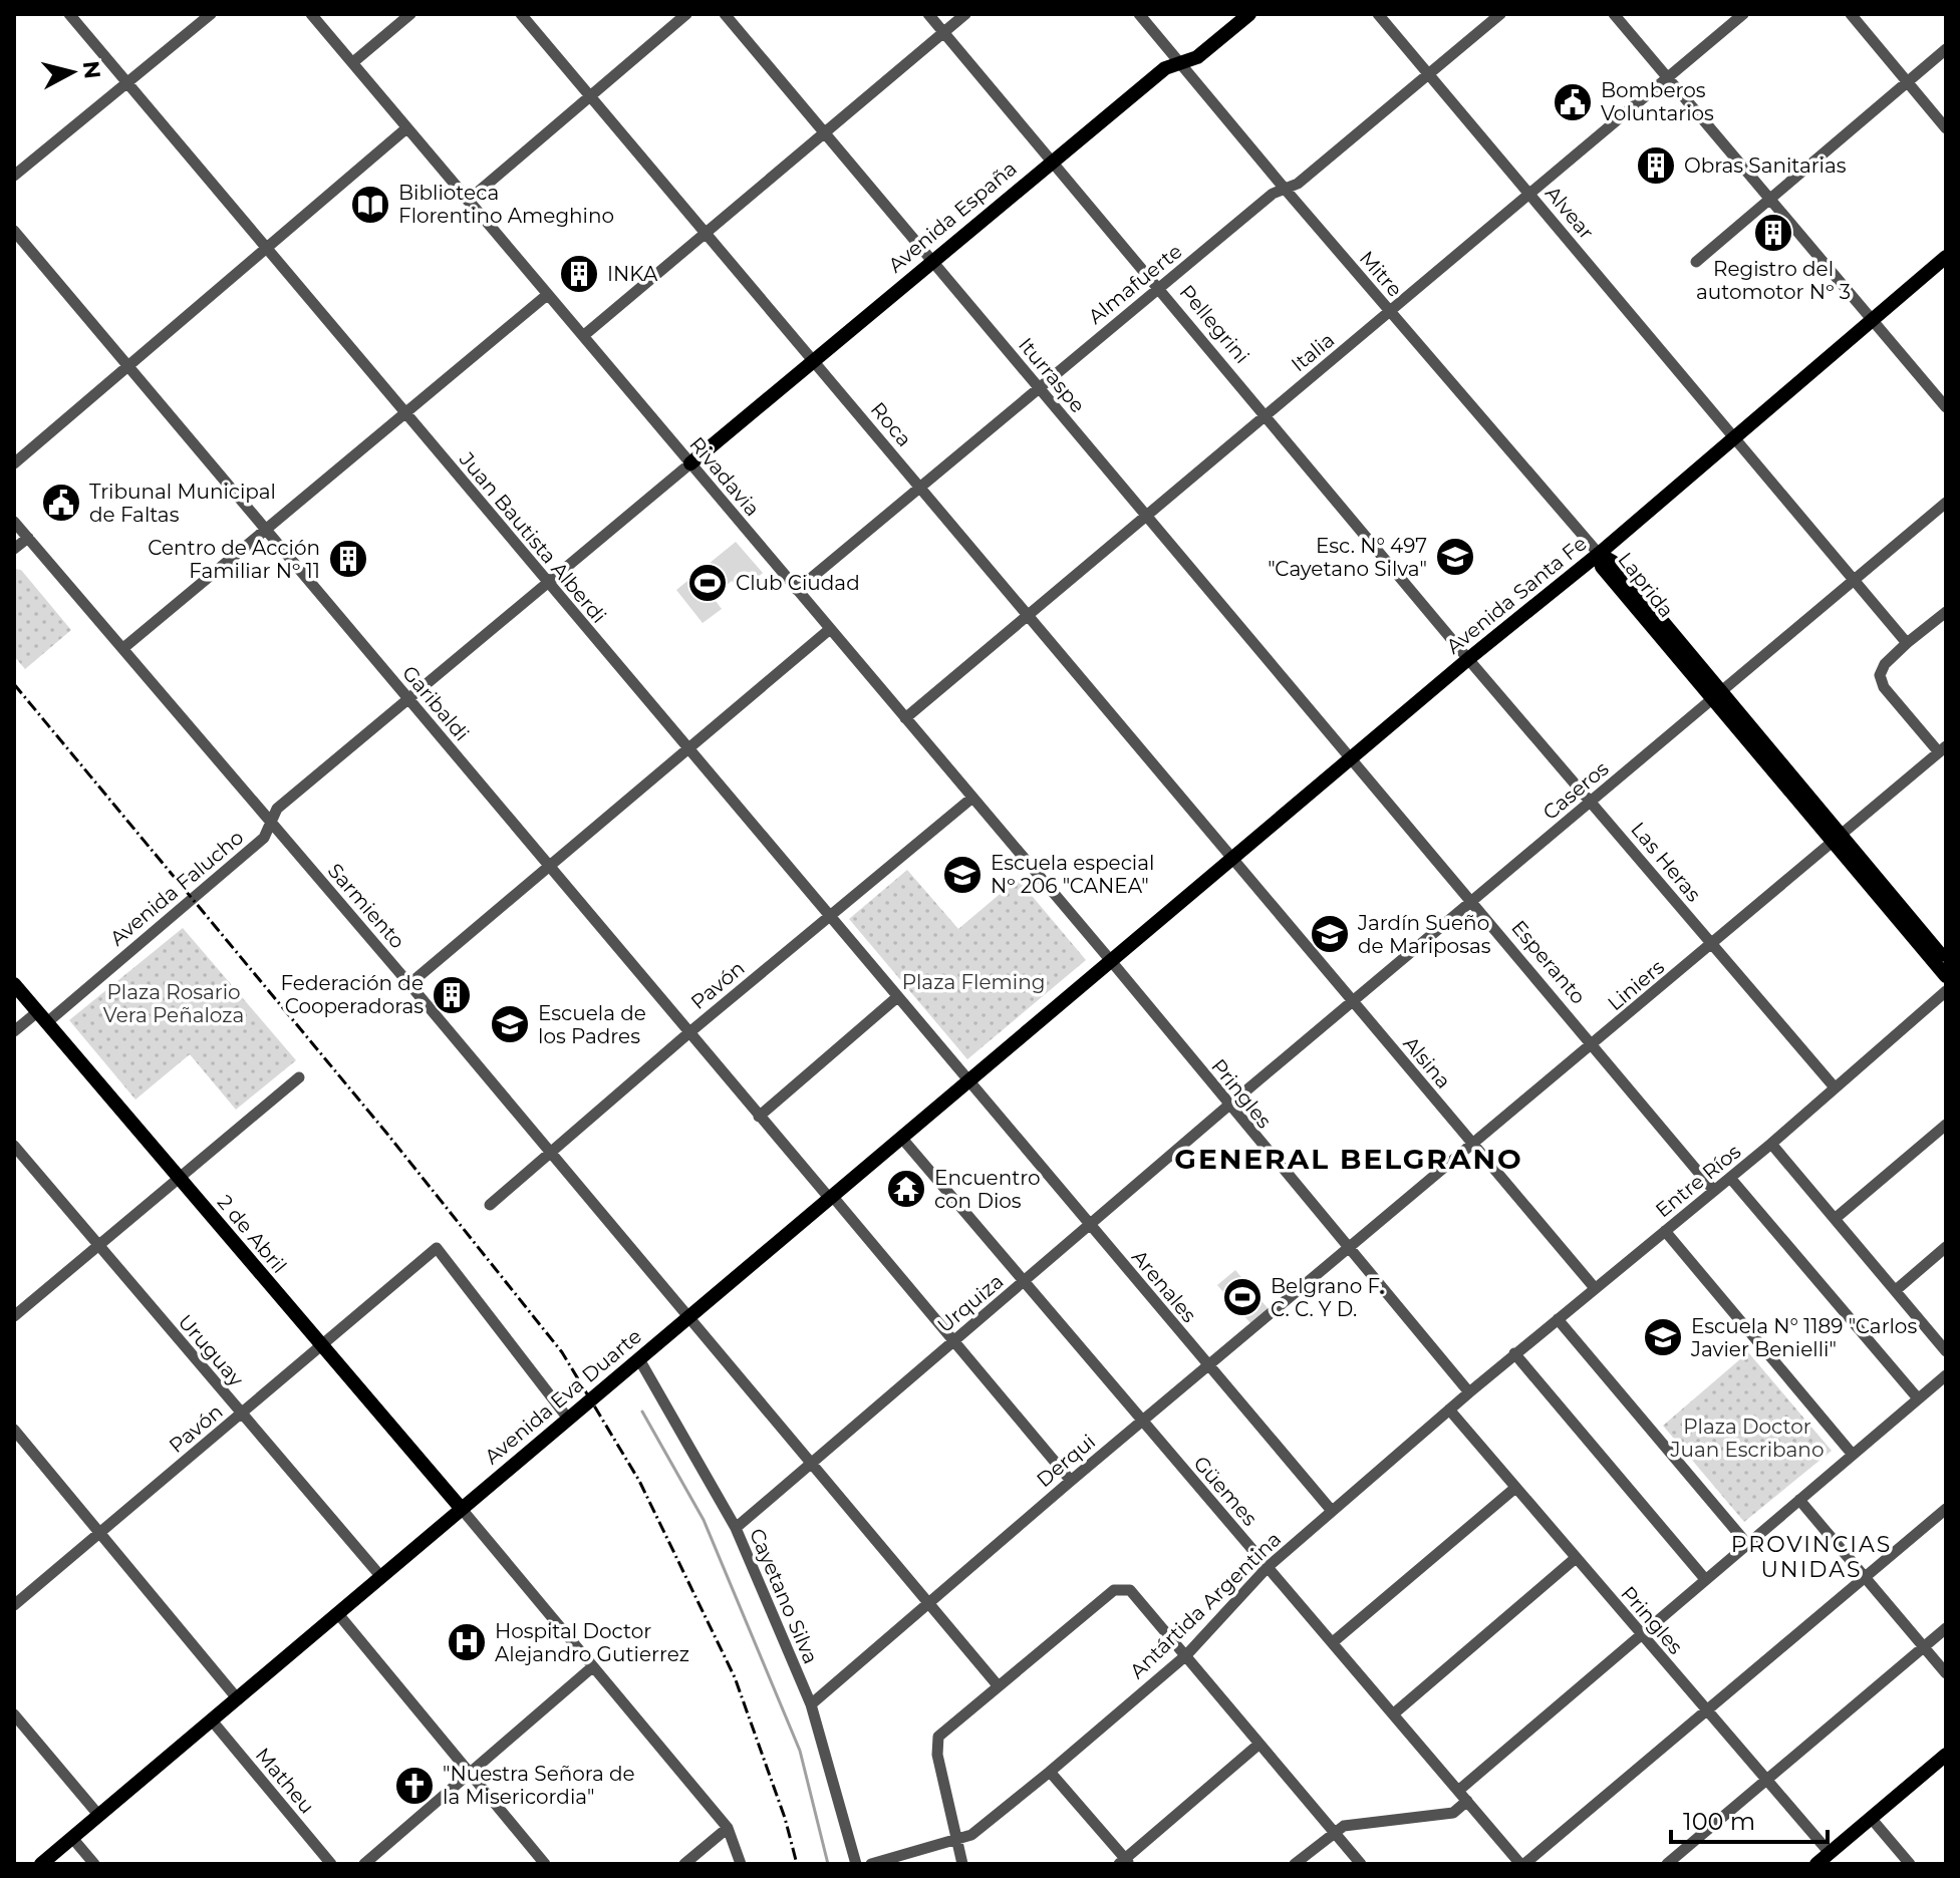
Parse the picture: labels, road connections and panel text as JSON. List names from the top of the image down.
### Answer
{
  "streets": {
    "main road": [
      "Avenida España",
      "Laprida",
      "Avenida Santa Fe",
      "2 de Abril",
      "Avenida Eva Duarte"
    ],
    "street": [
      "Alvear",
      "Mitre",
      "Almafuerte",
      "Pellegrini",
      "Italia",
      "Iturraspe",
      "Roca",
      "Rivadavia",
      "Juan Bautista Alberdi",
      "Garibaldi",
      "Caseros",
      "Las Heras",
      "Avenida Falucho",
      "Sarmiento",
      "Esperanto",
      "Pavón",
      "Liniers",
      "Alsina",
      "Pringles",
      "Entre Ríos",
      "Arenales",
      "Urquiza",
      "Uruguay",
      "Derqui",
      "Güemes",
      "Cayetano Silva",
      "Antártida Argentina",
      "Matheu"
    ]
  },
  "crossings": [
    ["Alvear", "Almafuerte"],
    ["Alvear", "Italia"],
    ["Alvear", "Avenida Santa Fe"],
    ["Alvear", "Caseros"],
    ["Avenida España", "Mitre"],
    ["Avenida España", "Pellegrini"],
    ["Avenida España", "Iturraspe"],
    ["Avenida España", "Roca"],
    ["Avenida España", "Rivadavia"],
    ["Avenida España", "Avenida Falucho"],
    ["Mitre", "Almafuerte"],
    ["Mitre", "Italia"],
    ["Mitre", "Laprida"],
    ["Mitre", "Avenida Santa Fe"],
    ["Almafuerte", "Pellegrini"],
    ["Almafuerte", "Iturraspe"],
    ["Almafuerte", "Roca"],
    ["Almafuerte", "Rivadavia"],
    ["Pellegrini", "Italia"],
    ["Pellegrini", "Avenida Santa Fe"],
    ["Pellegrini", "Las Heras"],
    ["Italia", "Iturraspe"],
    ["Italia", "Roca"],
    ["Italia", "Rivadavia"],
    ["Iturraspe", "Avenida Santa Fe"],
    ["Iturraspe", "Esperanto"],
    ["Roca", "Avenida Santa Fe"],
    ["Roca", "Alsina"],
    ["Rivadavia", "Avenida Santa Fe"],
    ["Rivadavia", "Avenida Falucho"],
    ["Rivadavia", "Pavón"],
    ["Rivadavia", "Pringles"],
    ["Rivadavia", "Avenida Eva Duarte"],
    ["Juan Bautista Alberdi", "Avenida Falucho"],
    ["Juan Bautista Alberdi", "Pavón"],
    ["Juan Bautista Alberdi", "Arenales"],
    ["Juan Bautista Alberdi", "Avenida Eva Duarte"],
    ["Laprida", "Avenida Santa Fe"],
    ["Laprida", "Caseros"],
    ["Laprida", "Liniers"],
    ["Avenida Santa Fe", "Las Heras"],
    ["Avenida Santa Fe", "Esperanto"],
    ["Avenida Santa Fe", "Alsina"],
    ["Avenida Santa Fe", "Pringles"],
    ["Avenida Santa Fe", "Avenida Eva Duarte"],
    ["Garibaldi", "Avenida Falucho"],
    ["Garibaldi", "Pavón"],
    ["Garibaldi", "Urquiza"],
    ["Garibaldi", "Avenida Eva Duarte"],
    ["Garibaldi", "Derqui"],
    ["Caseros", "Las Heras"],
    ["Caseros", "Esperanto"],
    ["Caseros", "Alsina"],
    ["Caseros", "Pringles"],
    ["Caseros", "Urquiza"],
    ["Las Heras", "Liniers"],
    ["Las Heras", "Entre Ríos"],
    ["Avenida Falucho", "Sarmiento"],
    ["Avenida Falucho", "2 de Abril"],
    ["Sarmiento", "Pavón"],
    ["Sarmiento", "Urquiza"],
    ["Sarmiento", "Avenida Eva Duarte"],
    ["Sarmiento", "Derqui"],
    ["Esperanto", "Liniers"],
    ["Esperanto", "Entre Ríos"],
    ["Pavón", "2 de Abril"],
    ["Pavón", "Uruguay"],
    ["Pavón", "Avenida Eva Duarte"],
    ["Liniers", "Alsina"],
    ["Liniers", "Pringles"],
    ["Liniers", "Derqui"],
    ["Alsina", "Entre Ríos"],
    ["Pringles", "Entre Ríos"],
    ["Pringles", "Urquiza"],
    ["Pringles", "Avenida Eva Duarte"],
    ["Pringles", "Derqui"],
    ["Pringles", "Antártida Argentina"],
    ["Entre Ríos", "Antártida Argentina"],
    ["2 de Abril", "Avenida Eva Duarte"],
    ["Arenales", "Urquiza"],
    ["Arenales", "Avenida Eva Duarte"],
    ["Arenales", "Derqui"],
    ["Arenales", "Antártida Argentina"],
    ["Urquiza", "Güemes"],
    ["Urquiza", "Cayetano Silva"],
    ["Uruguay", "Avenida Eva Duarte"],
    ["Avenida Eva Duarte", "Güemes"],
    ["Avenida Eva Duarte", "Cayetano Silva"],
    ["Avenida Eva Duarte", "Matheu"],
    ["Derqui", "Güemes"],
    ["Derqui", "Cayetano Silva"],
    ["Güemes", "Antártida Argentina"]
  ],
  "districts": ["GENERAL BELGRANO", "PROVINCIAS UNIDAS"],
  "parks": ["Plaza Fleming", "Plaza Rosario Vera Peñaloza", "Plaza Doctor Juan Escribano"],
  "places": {
    "public building": ["Bomberos Voluntarios", "Tribunal Municipal de Faltas"],
    "building": [
      "Obras Sanitarias",
      "Registro del automotor Nº 3",
      "INKA",
      "Centro de Acción Familiar Nº 11",
      "Federación de Cooperadoras"
    ],
    "library": ["Biblioteca Florentino Ameghino"],
    "school or university": [
      "Esc. N° 497 \"Cayetano Silva\"",
      "Escuela especial Nº 206 \"CANEA\"",
      "Jardín Sueño de Mariposas",
      "Escuela de los Padres",
      "Escuela N° 1189 \"Carlos Javier Benielli\""
    ],
    "sports": ["Club Ciudad", "Belgrano F. C. C. Y D."],
    "temple": ["Encuentro con Dios"],
    "hospital": ["Hospital Doctor Alejandro Gutierrez"],
    "church": ["\"Nuestra Señora de la Misericordia\""]
  },
  "scale_bar": "100 m",
  "north": "right"
}
